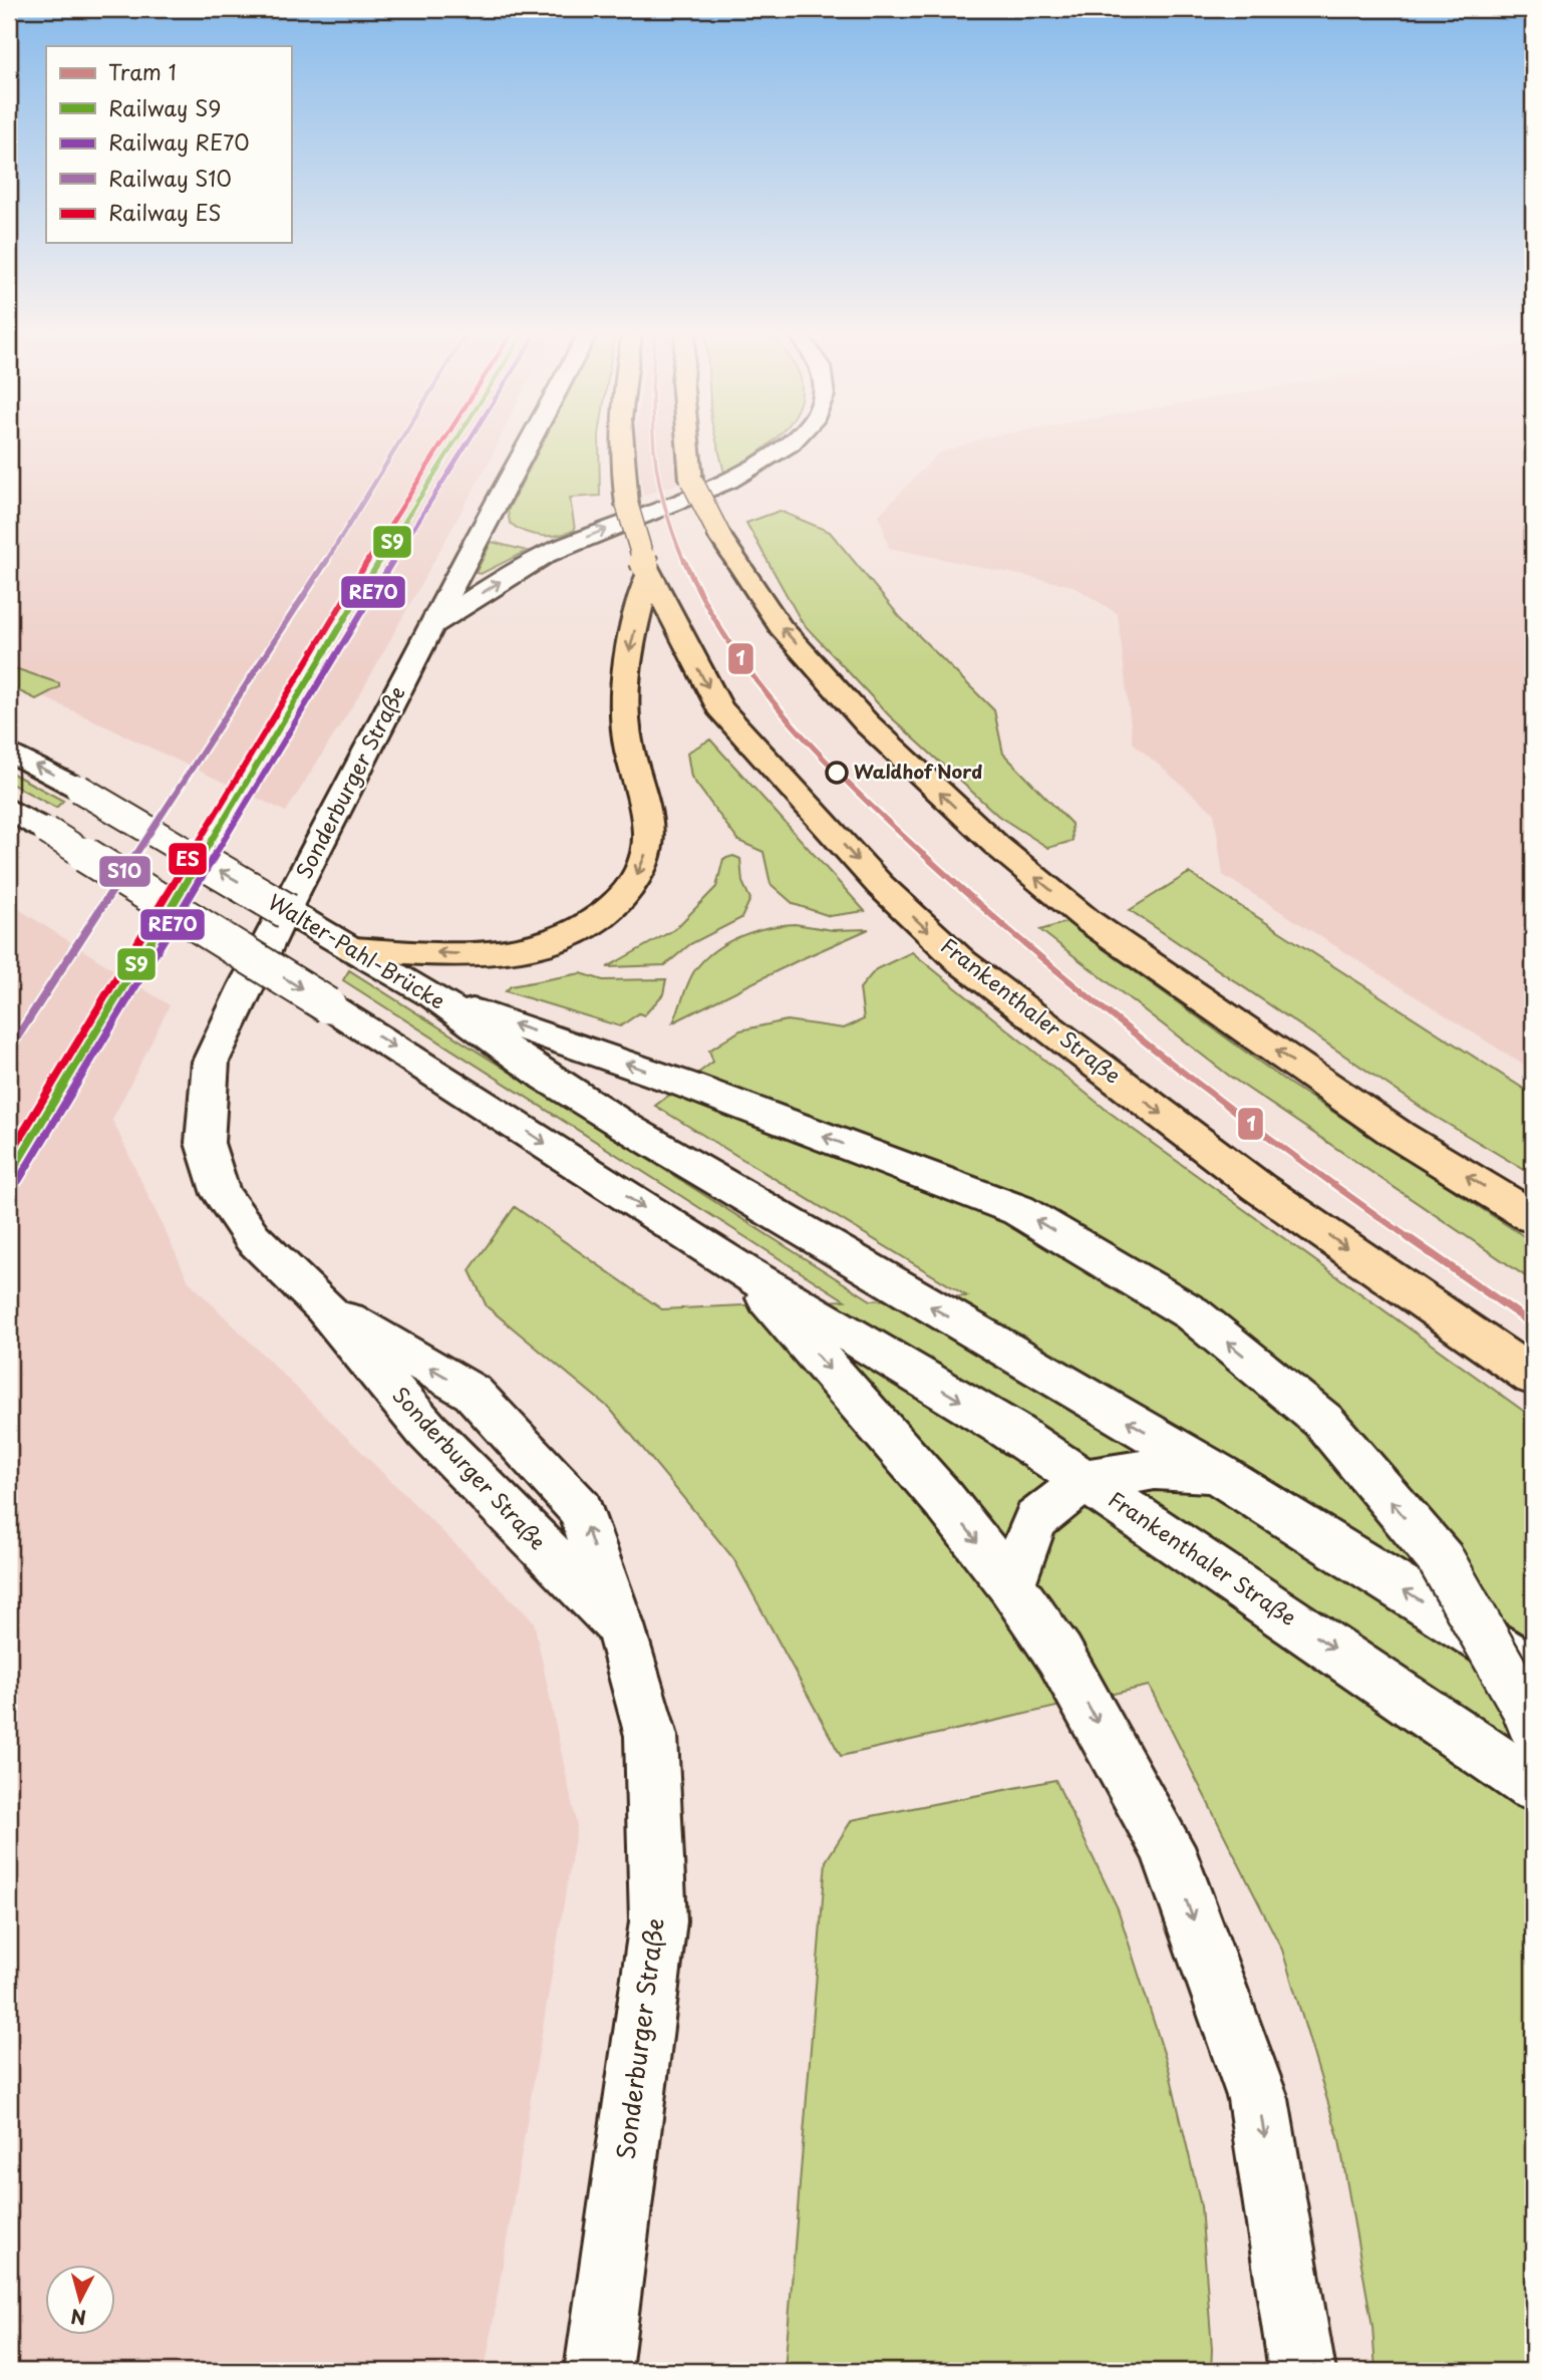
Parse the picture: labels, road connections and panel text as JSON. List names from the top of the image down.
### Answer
{
  "streets": {
    "main road": ["Sonderburger Straße", "Walter-Pahl-Brücke", "Frankenthaler Straße"]
  },
  "places": ["Waldhof Nord"],
  "lines": [
    "tram line 1",
    "rail line S9",
    "rail line RE70",
    "rail line S10",
    "rail line ES"
  ],
  "legend": [
    "Tram 1",
    "Railway S9",
    "Railway RE70",
    "Railway S10",
    "Railway ES"
  ],
  "north": "bottom"
}
